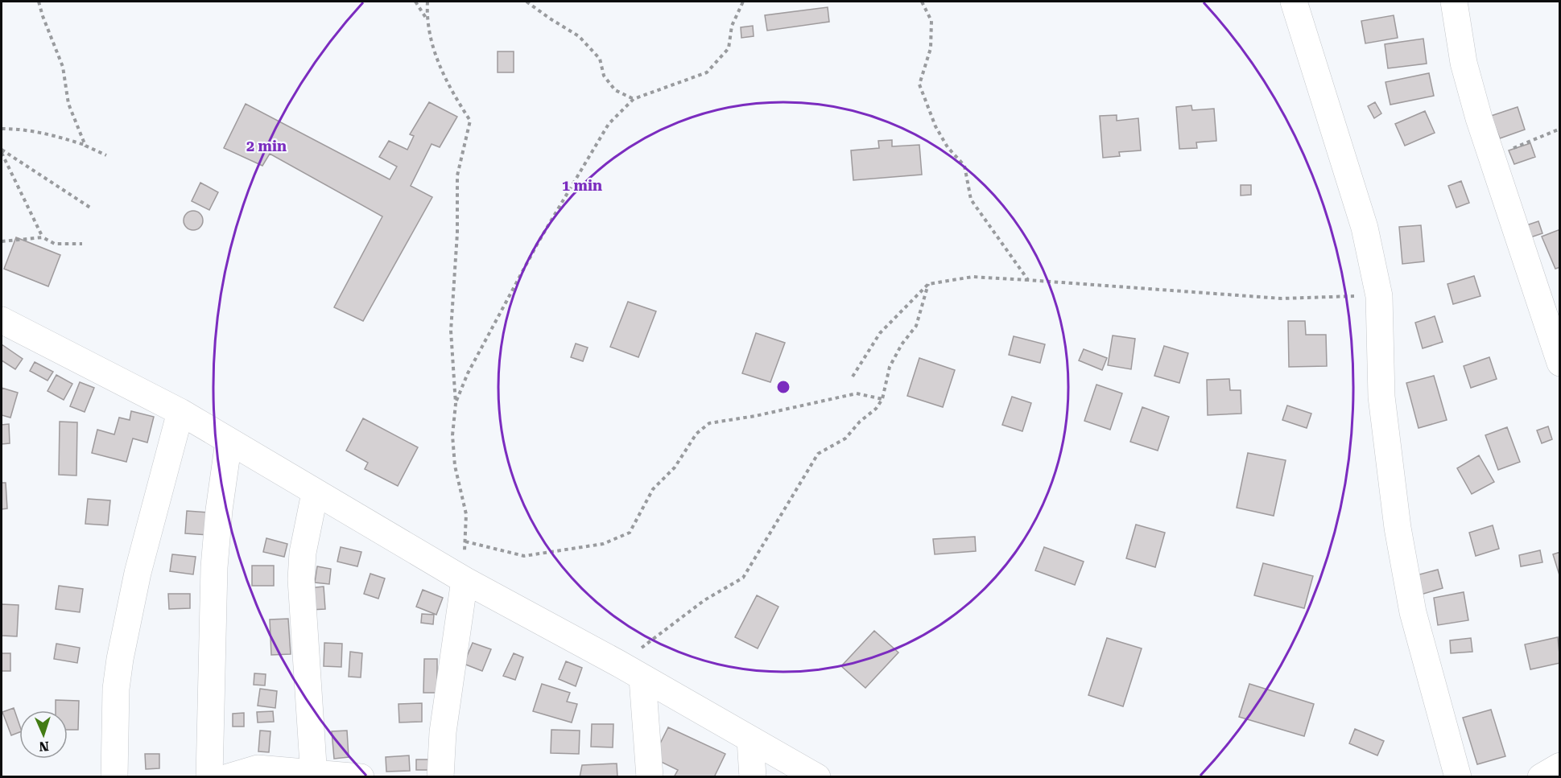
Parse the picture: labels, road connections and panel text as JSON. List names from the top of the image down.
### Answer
{
  "north": "bottom",
  "rings": ["2 min", "1 min"]
}
